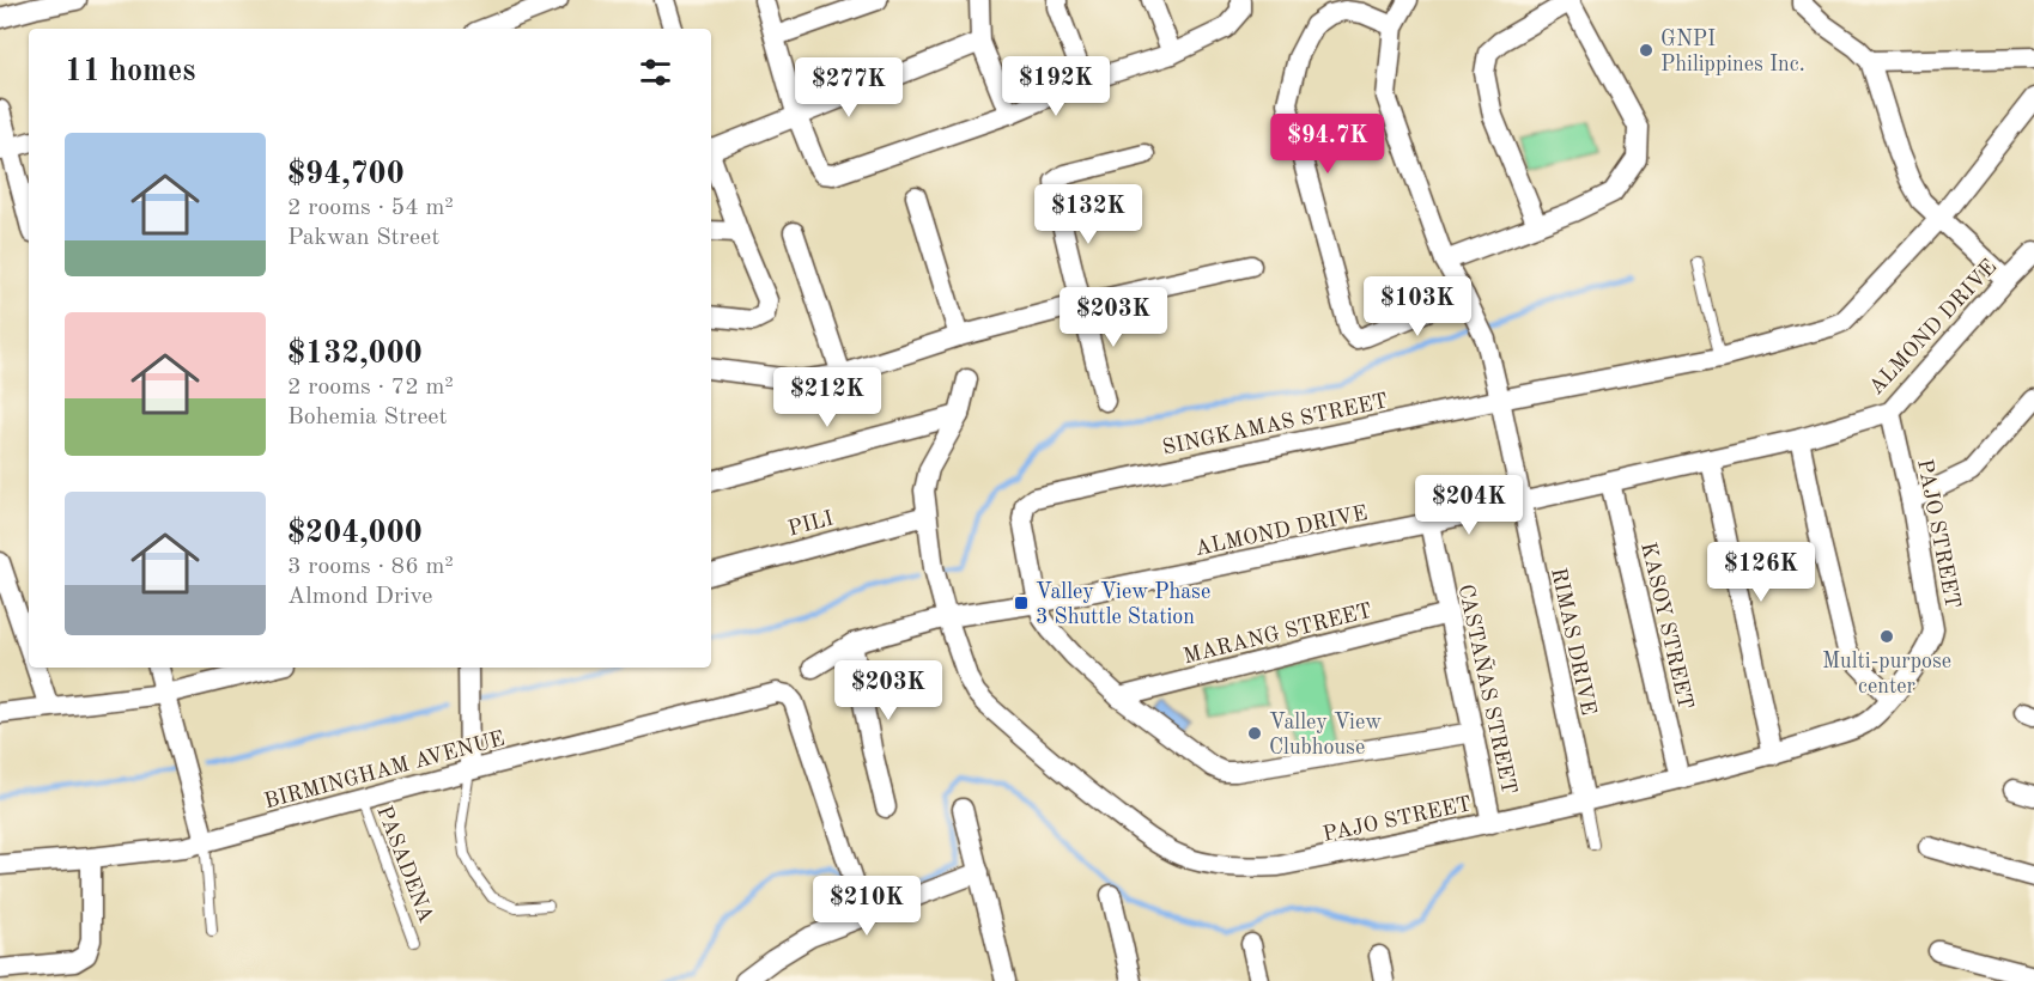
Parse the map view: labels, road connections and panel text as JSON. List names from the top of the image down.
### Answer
{
  "streets": {
    "street": [
      "ALMOND DRIVE",
      "SINGKAMAS STREET",
      "PILI",
      "PAJO STREET",
      "KASOY STREET",
      "MARANG STREET",
      "RIMAS DRIVE",
      "CASTAÑAS STREET",
      "BIRMINGHAM AVENUE"
    ],
    "lane": ["PASADENA"]
  },
  "crossings": [
    ["ALMOND DRIVE", "SINGKAMAS STREET"],
    ["ALMOND DRIVE", "PAJO STREET"],
    ["ALMOND DRIVE", "KASOY STREET"],
    ["ALMOND DRIVE", "RIMAS DRIVE"],
    ["ALMOND DRIVE", "CASTAÑAS STREET"],
    ["SINGKAMAS STREET", "MARANG STREET"],
    ["SINGKAMAS STREET", "RIMAS DRIVE"],
    ["SINGKAMAS STREET", "CASTAÑAS STREET"],
    ["PILI", "PAJO STREET"],
    ["PAJO STREET", "KASOY STREET"],
    ["PAJO STREET", "RIMAS DRIVE"],
    ["PAJO STREET", "CASTAÑAS STREET"],
    ["MARANG STREET", "CASTAÑAS STREET"],
    ["BIRMINGHAM AVENUE", "PASADENA"]
  ],
  "places": {
    "other": ["GNPI Philippines Inc.", "Multi-purpose center", "Valley View Clubhouse"],
    "transit": ["Valley View Phase 3 Shuttle Station"]
  },
  "page": {
    "heading": "11 homes",
    "price": [
      "$192K",
      "$277K",
      "$94.7K",
      "$132K",
      "$103K",
      "$203K",
      "$212K",
      "$204K",
      "$126K",
      "$203K",
      "$210K"
    ],
    "list": [
      {
        "name": "$94,700",
        "note": "2 rooms · 54 m² · Pakwan Street"
      },
      {
        "name": "$132,000",
        "note": "2 rooms · 72 m² · Bohemia Street"
      },
      {
        "name": "$204,000",
        "note": "3 rooms · 86 m² · Almond Drive"
      }
    ]
  }
}
